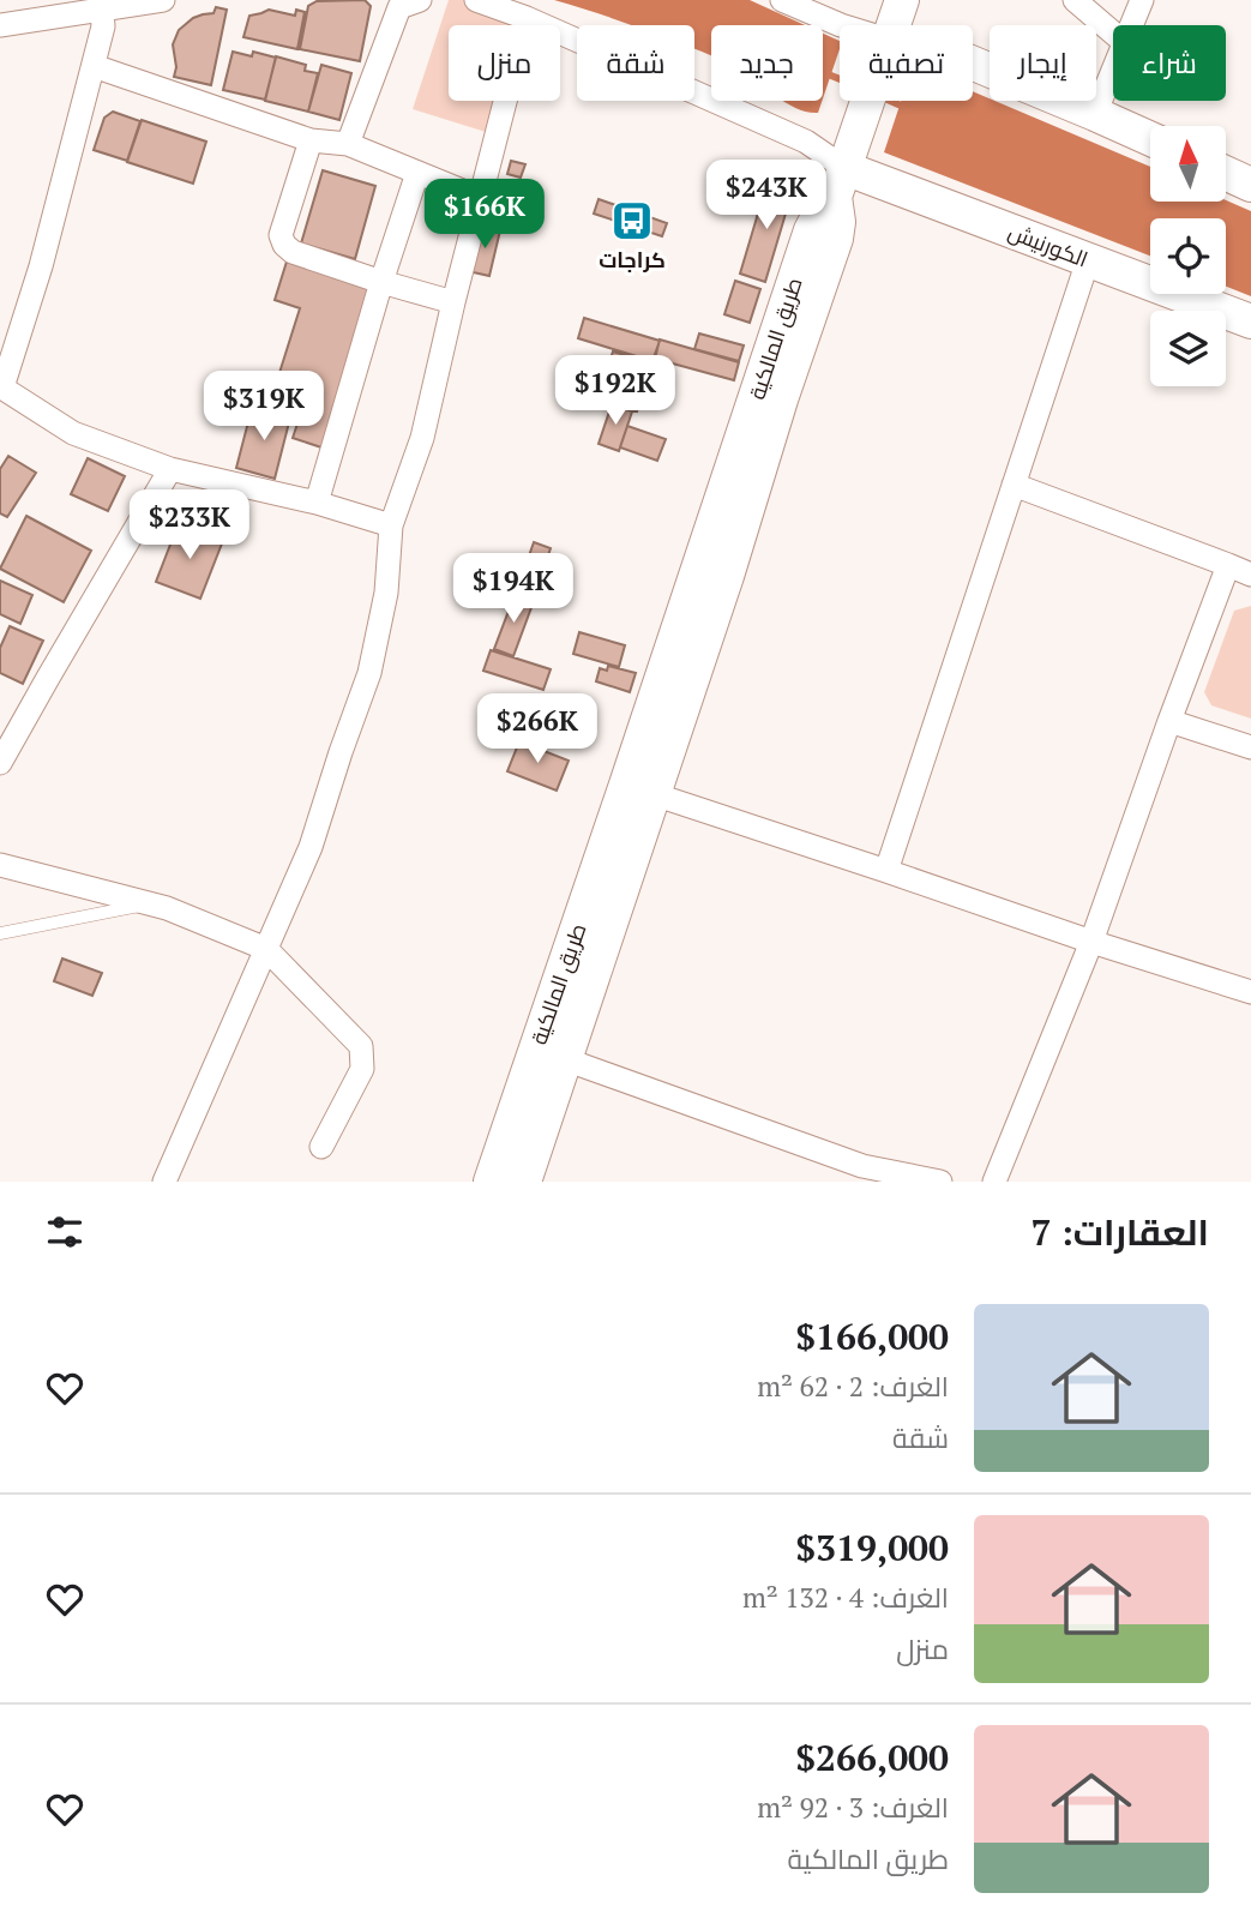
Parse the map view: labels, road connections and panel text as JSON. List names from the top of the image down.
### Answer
{
  "streets": {
    "main road": ["الكورنيش", "طريق المالكية"]
  },
  "crossings": [
    ["الكورنيش", "طريق المالكية"]
  ],
  "places": {
    "bus stop": ["كراجات"]
  },
  "north": "top",
  "page": {
    "chip": [
      "شراء",
      "إيجار",
      "تصفية",
      "جديد",
      "شقة",
      "منزل"
    ],
    "price": [
      "$243K",
      "$166K",
      "$192K",
      "$319K",
      "$233K",
      "$194K",
      "$266K"
    ],
    "heading": "العقارات: 7",
    "list": [
      {
        "name": "$166,000",
        "note": "الغرف: 2 · 62 m² · شقة"
      },
      {
        "name": "$319,000",
        "note": "الغرف: 4 · 132 m² · منزل"
      },
      {
        "name": "$266,000",
        "note": "الغرف: 3 · 92 m² · طريق المالكية"
      }
    ]
  }
}
